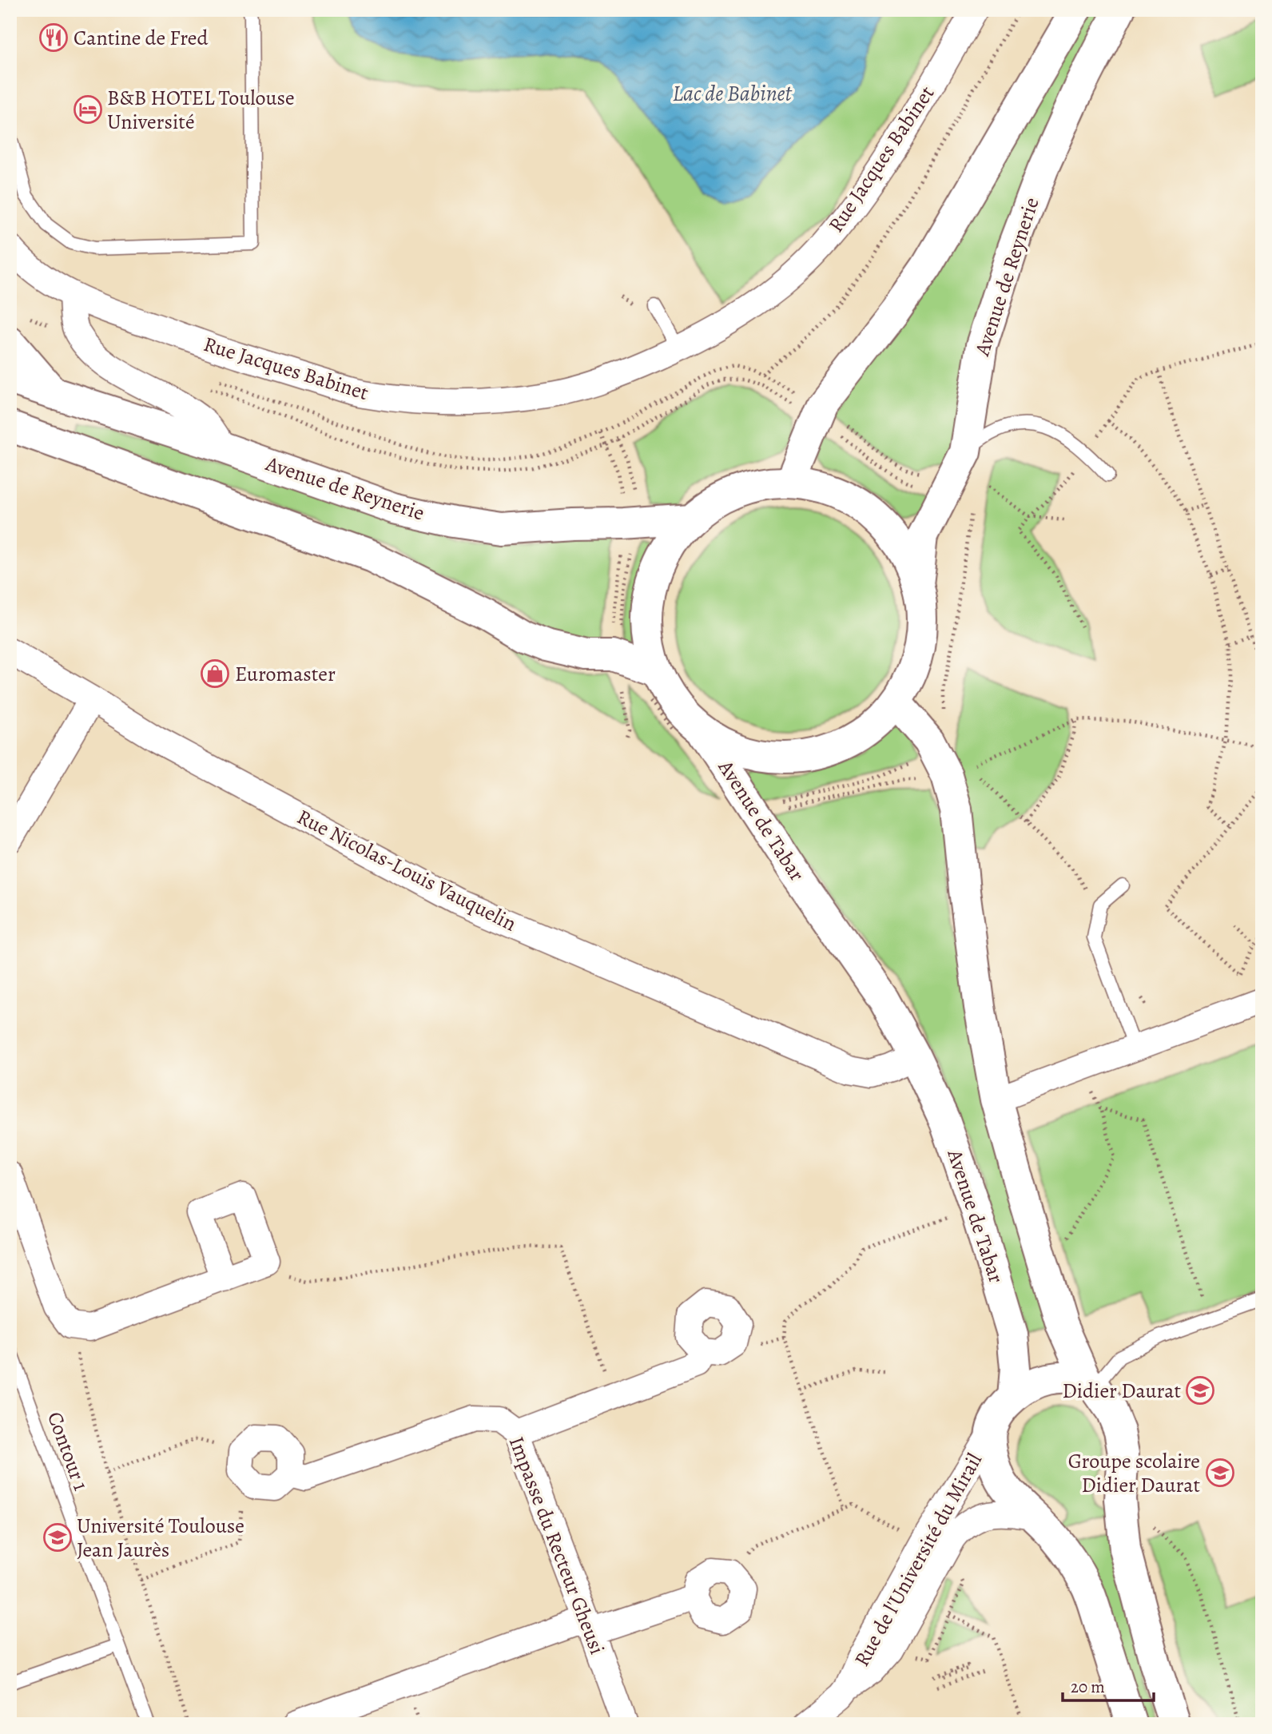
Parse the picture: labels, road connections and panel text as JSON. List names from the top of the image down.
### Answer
{
  "streets": {
    "main road": ["Avenue de Reynerie", "Avenue de Tabar"],
    "street": [
      "Rue Jacques Babinet",
      "Rue Nicolas-Louis Vauquelin",
      "Impasse du Recteur Gheusi",
      "Rue de l'Université du Mirail"
    ],
    "lane": ["Contour 1"]
  },
  "crossings": [
    ["Avenue de Tabar", "Rue Nicolas-Louis Vauquelin"]
  ],
  "water": ["Lac de Babinet"],
  "places": {
    "restaurant": ["Cantine de Fred"],
    "hotel": ["B&B HOTEL Toulouse Université"],
    "shop": ["Euromaster"],
    "school or university": ["Didier Daurat", "Groupe scolaire Didier Daurat", "Université Toulouse Jean Jaurès"]
  },
  "scale_bar": "20 m"
}
